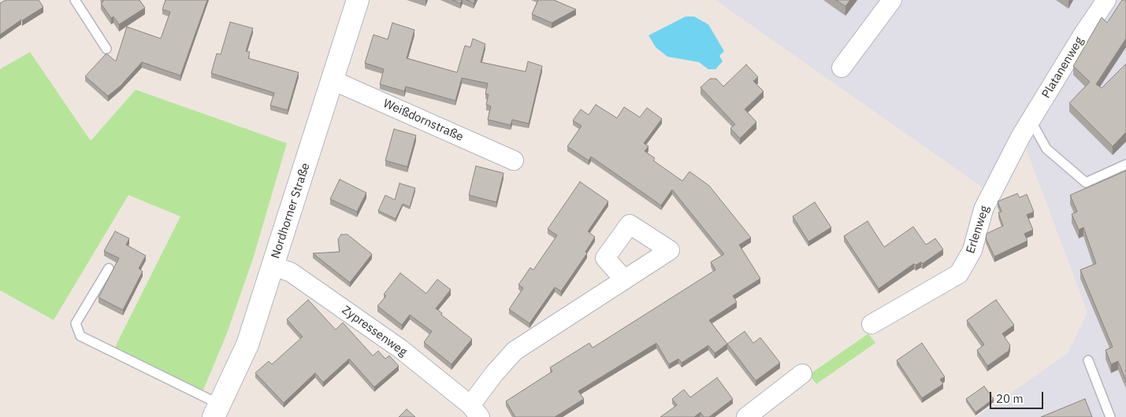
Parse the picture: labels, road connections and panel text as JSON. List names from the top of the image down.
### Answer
{
  "streets": {
    "street": [
      "Platanenweg",
      "Weißdornstraße",
      "Nordhorner Straße",
      "Erlenweg",
      "Zypressenweg"
    ]
  },
  "crossings": [
    ["Platanenweg", "Erlenweg"],
    ["Weißdornstraße", "Nordhorner Straße"],
    ["Nordhorner Straße", "Zypressenweg"]
  ],
  "scale_bar": "20 m"
}
